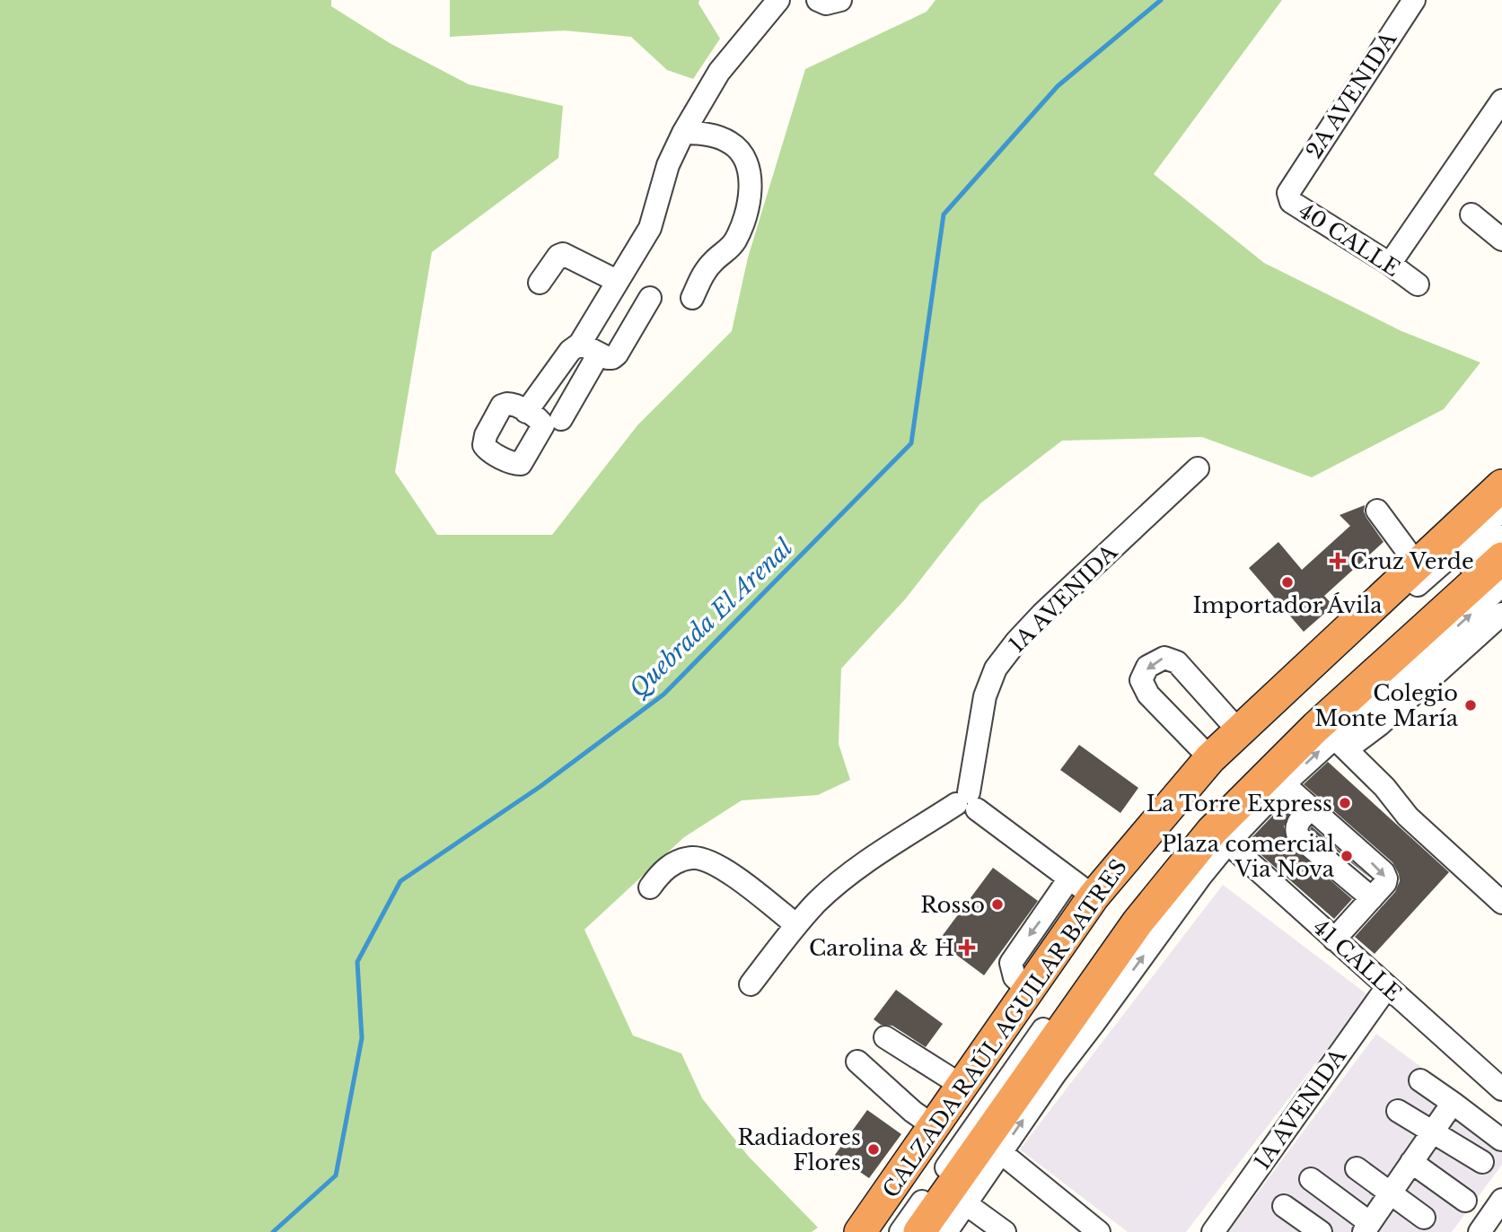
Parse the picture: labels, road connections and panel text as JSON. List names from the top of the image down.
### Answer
{
  "streets": {
    "highway": ["CALZADA RAÚL AGUILAR BATRES"],
    "street": [
      "2A AVENIDA",
      "40 CALLE",
      "1A AVENIDA",
      "41 CALLE"
    ]
  },
  "crossings": [
    ["2A AVENIDA", "40 CALLE"],
    ["1A AVENIDA", "41 CALLE"]
  ],
  "water": ["Quebrada El Arenal"],
  "places": {
    "health": ["Cruz Verde", "Carolina & H"],
    "other": [
      "Importador Ávila",
      "Colegio Monte María",
      "La Torre Express",
      "Plaza comercial Via Nova",
      "Rosso",
      "Radiadores Flores"
    ]
  }
}
